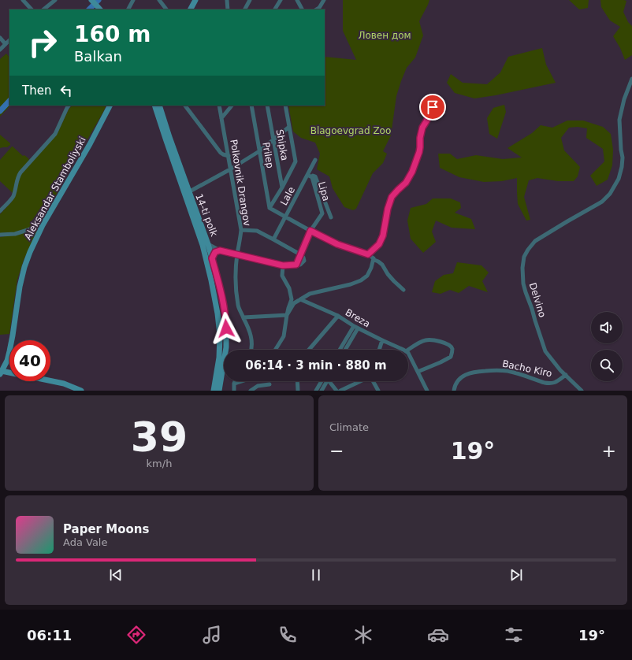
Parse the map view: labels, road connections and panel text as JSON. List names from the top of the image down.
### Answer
{
  "streets": {
    "street": [
      "Shipka",
      "Prilep",
      "Polkovnik Drangov",
      "Aleksandar Stamboliyski",
      "Lipa",
      "Lale",
      "14-ti polk",
      "Delvino",
      "Breza",
      "Bacho Kiro"
    ]
  },
  "crossings": [
    ["Lipa", "Lale"],
    ["Delvino", "Bacho Kiro"]
  ],
  "parks": ["Ловен дом", "Blagoevgrad Zoo"],
  "page": {
    "turn": ["160 m", "Balkan"],
    "then": "Then",
    "limit": "40",
    "trip": "06:14 · 3 min · 880 m",
    "tile": [
      ["39", "km/h"],
      "Climate"
    ],
    "heat": ["−", "19°", "+"],
    "song": ["Paper Moons", "Ada Vale"],
    "tabs": ["06:11", "19°"]
  }
}
